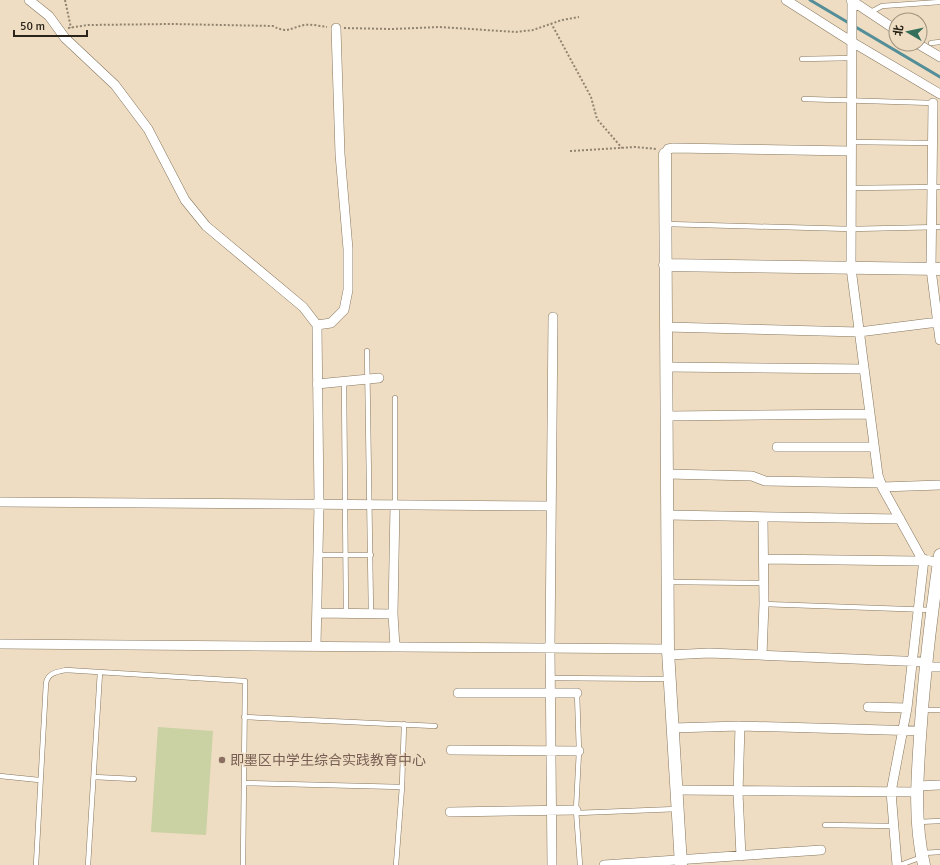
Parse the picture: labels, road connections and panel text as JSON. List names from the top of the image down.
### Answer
{
  "places": ["即墨区中学生综合实践教育中心"],
  "scale_bar": "50 m",
  "north": "left"
}
